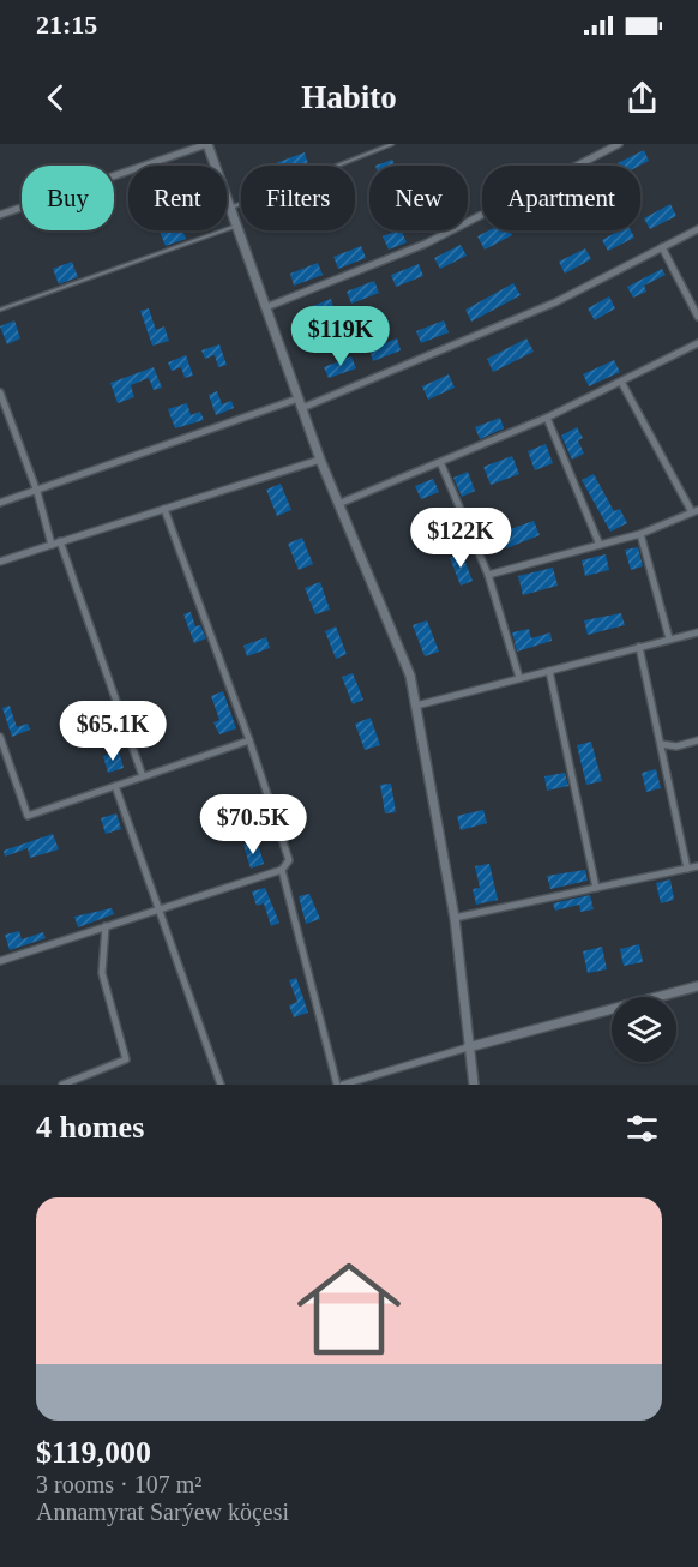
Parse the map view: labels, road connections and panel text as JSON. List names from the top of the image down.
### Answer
{
  "page": {
    "status": "21:15",
    "header": "Habito",
    "chip": [
      "Buy",
      "Rent",
      "Filters",
      "New",
      "Apartment"
    ],
    "price": [
      "$119K",
      "$122K",
      "$65.1K",
      "$70.5K"
    ],
    "heading": "4 homes",
    "list": [
      {
        "name": "$119,000",
        "note": "3 rooms · 107 m² · Annamyrat Sarýew köçesi"
      }
    ]
  }
}
